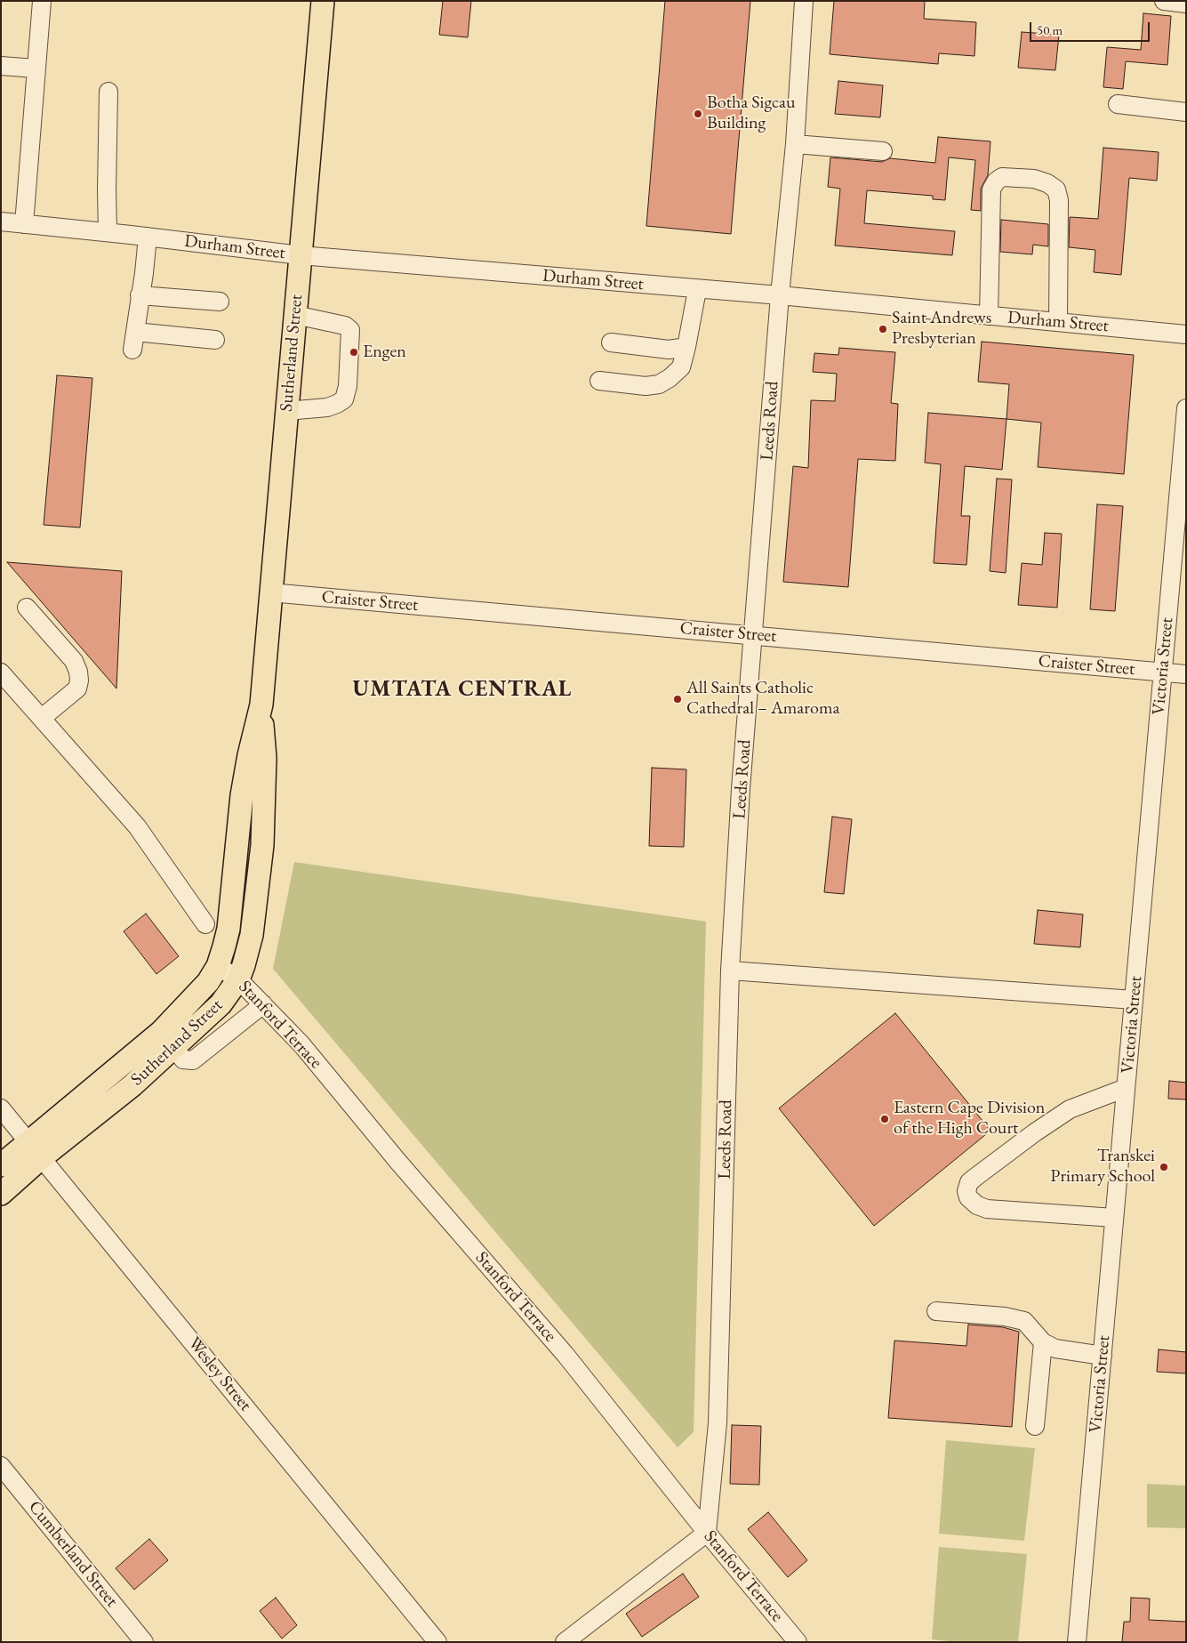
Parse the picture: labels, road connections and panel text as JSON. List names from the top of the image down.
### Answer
{
  "streets": {
    "main road": ["Sutherland Street"],
    "street": [
      "Durham Street",
      "Leeds Road",
      "Craister Street",
      "Victoria Street",
      "Stanford Terrace",
      "Wesley Street",
      "Cumberland Street"
    ]
  },
  "crossings": [
    ["Durham Street", "Sutherland Street"],
    ["Durham Street", "Leeds Road"],
    ["Sutherland Street", "Craister Street"],
    ["Sutherland Street", "Stanford Terrace"],
    ["Sutherland Street", "Wesley Street"],
    ["Leeds Road", "Craister Street"],
    ["Leeds Road", "Stanford Terrace"],
    ["Craister Street", "Victoria Street"]
  ],
  "districts": ["UMTATA CENTRAL"],
  "places": [
    "Botha Sigcau Building",
    "Saint Andrews Presbyterian",
    "Engen",
    "All Saints Catholic Cathedral – Amaroma",
    "Eastern Cape Division of the High Court",
    "Transkei Primary School"
  ],
  "scale_bar": "50 m"
}
